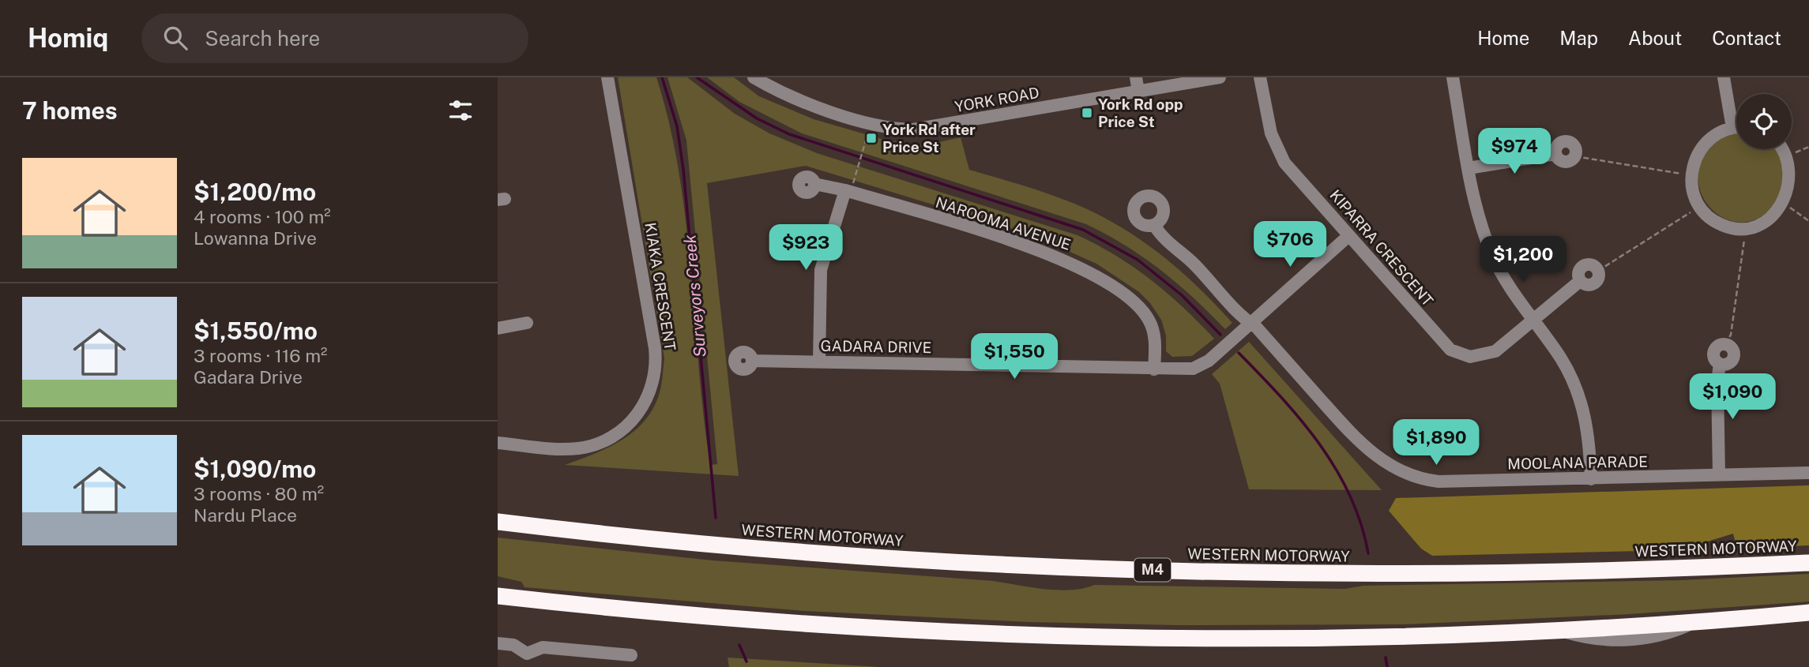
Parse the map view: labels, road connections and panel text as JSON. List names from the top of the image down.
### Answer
{
  "streets": {
    "highway": ["WESTERN MOTORWAY", "M4"],
    "street": [
      "YORK ROAD",
      "NAROOMA AVENUE",
      "KIPARRA CRESCENT",
      "KIAKA CRESCENT",
      "GADARA DRIVE",
      "MOOLANA PARADE"
    ]
  },
  "crossings": [
    ["NAROOMA AVENUE", "GADARA DRIVE"],
    ["KIPARRA CRESCENT", "GADARA DRIVE"],
    ["GADARA DRIVE", "MOOLANA PARADE"]
  ],
  "water": ["Surveyors Creek"],
  "places": {
    "transit": ["York Rd opp Price St", "York Rd after Price St"]
  },
  "page": {
    "header": "Homiq",
    "search": "Search here",
    "nav": [
      "Home",
      "Map",
      "About",
      "Contact"
    ],
    "heading": "7 homes",
    "price": [
      "$974",
      "$706",
      "$923",
      "$1,200",
      "$1,550",
      "$1,090",
      "$1,890"
    ],
    "list": [
      {
        "name": "$1,200/mo",
        "note": "4 rooms · 100 m² · Lowanna Drive"
      },
      {
        "name": "$1,550/mo",
        "note": "3 rooms · 116 m² · Gadara Drive"
      },
      {
        "name": "$1,090/mo",
        "note": "3 rooms · 80 m² · Nardu Place"
      }
    ]
  }
}
